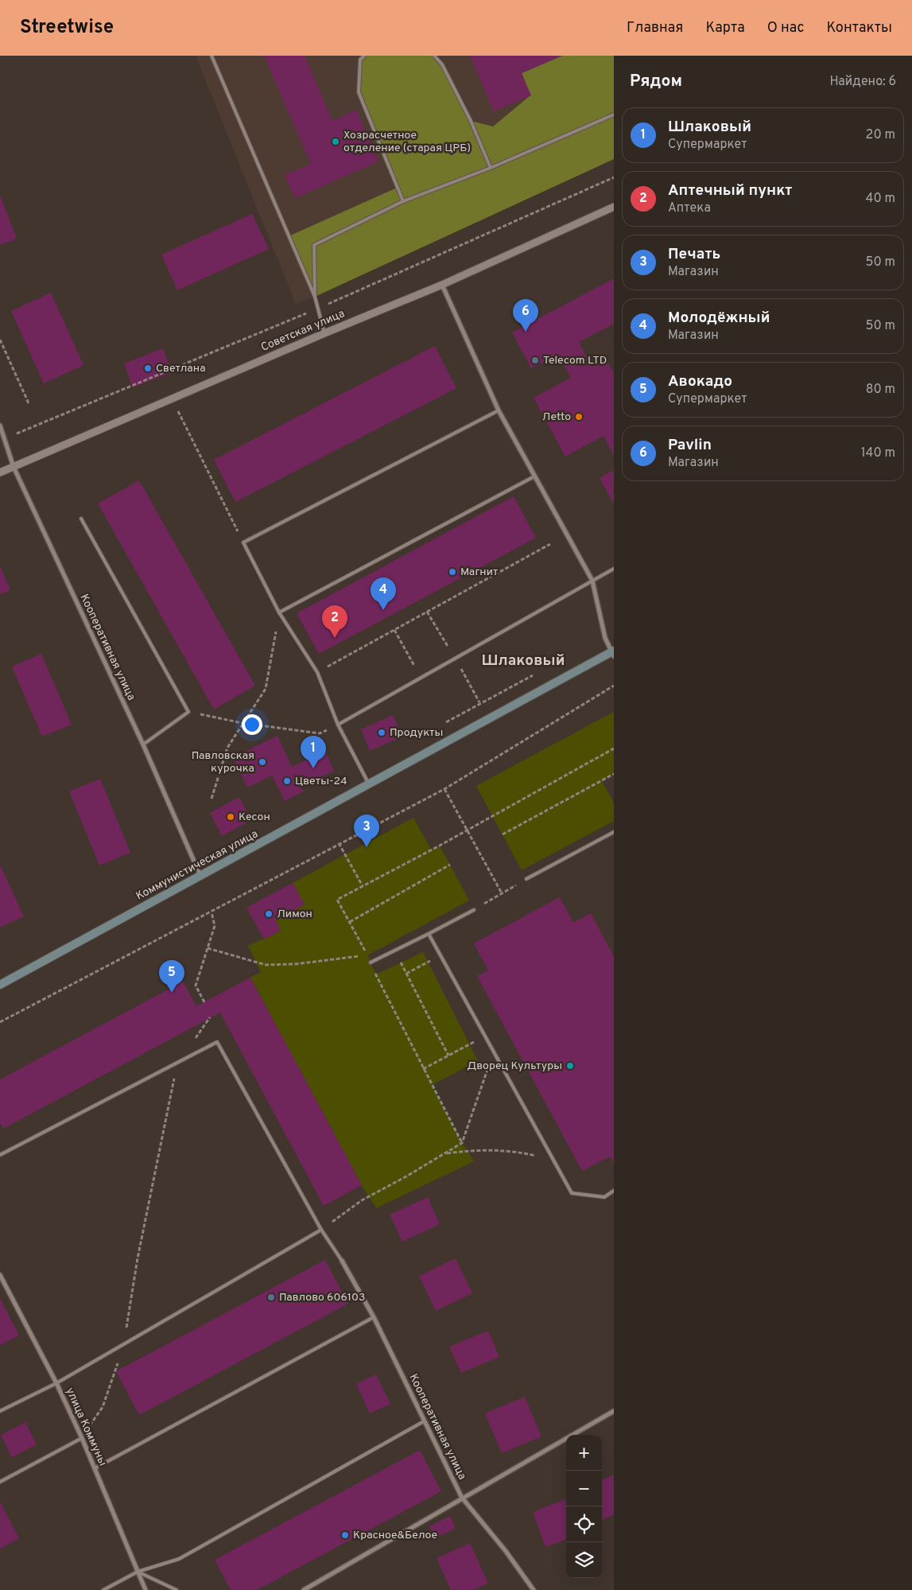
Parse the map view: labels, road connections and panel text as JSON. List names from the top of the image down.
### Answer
{
  "streets": {
    "main road": ["Коммунистическая улица"],
    "street": ["Советская улица", "Кооперативная улица", "улица Коммуны"]
  },
  "crossings": [
    ["Советская улица", "Кооперативная улица"],
    ["Кооперативная улица", "Коммунистическая улица"]
  ],
  "districts": ["Шлаковый"],
  "places": [
    "Хозрасчетное отделение (старая ЦРБ)",
    "Telecom LTD",
    "Светлана",
    "Леtto",
    "Магнит",
    "Продукты",
    "Павловская курочка",
    "Цветы-24",
    "Кесон",
    "Лимон",
    "Дворец Культуры",
    "Павлово 606103",
    "Красное&Белое"
  ],
  "page": {
    "header": "Streetwise",
    "nav": [
      "Главная",
      "Карта",
      "О нас",
      "Контакты"
    ],
    "heading": ["Рядом", "Найдено: 6"],
    "list": [
      {
        "mark": "1",
        "name": "Шлаковый",
        "note": "Супермаркет",
        "value": "20 m"
      },
      {
        "mark": "2",
        "name": "Аптечный пункт",
        "note": "Аптека",
        "value": "40 m"
      },
      {
        "mark": "3",
        "name": "Печать",
        "note": "Магазин",
        "value": "50 m"
      },
      {
        "mark": "4",
        "name": "Молодёжный",
        "note": "Магазин",
        "value": "50 m"
      },
      {
        "mark": "5",
        "name": "Авокадо",
        "note": "Супермаркет",
        "value": "80 m"
      },
      {
        "mark": "6",
        "name": "Pavlin",
        "note": "Магазин",
        "value": "140 m"
      }
    ],
    "pins": [
      "6",
      "4",
      "2",
      "1",
      "3",
      "5"
    ],
    "map_buttons": ["+", "−"]
  }
}
